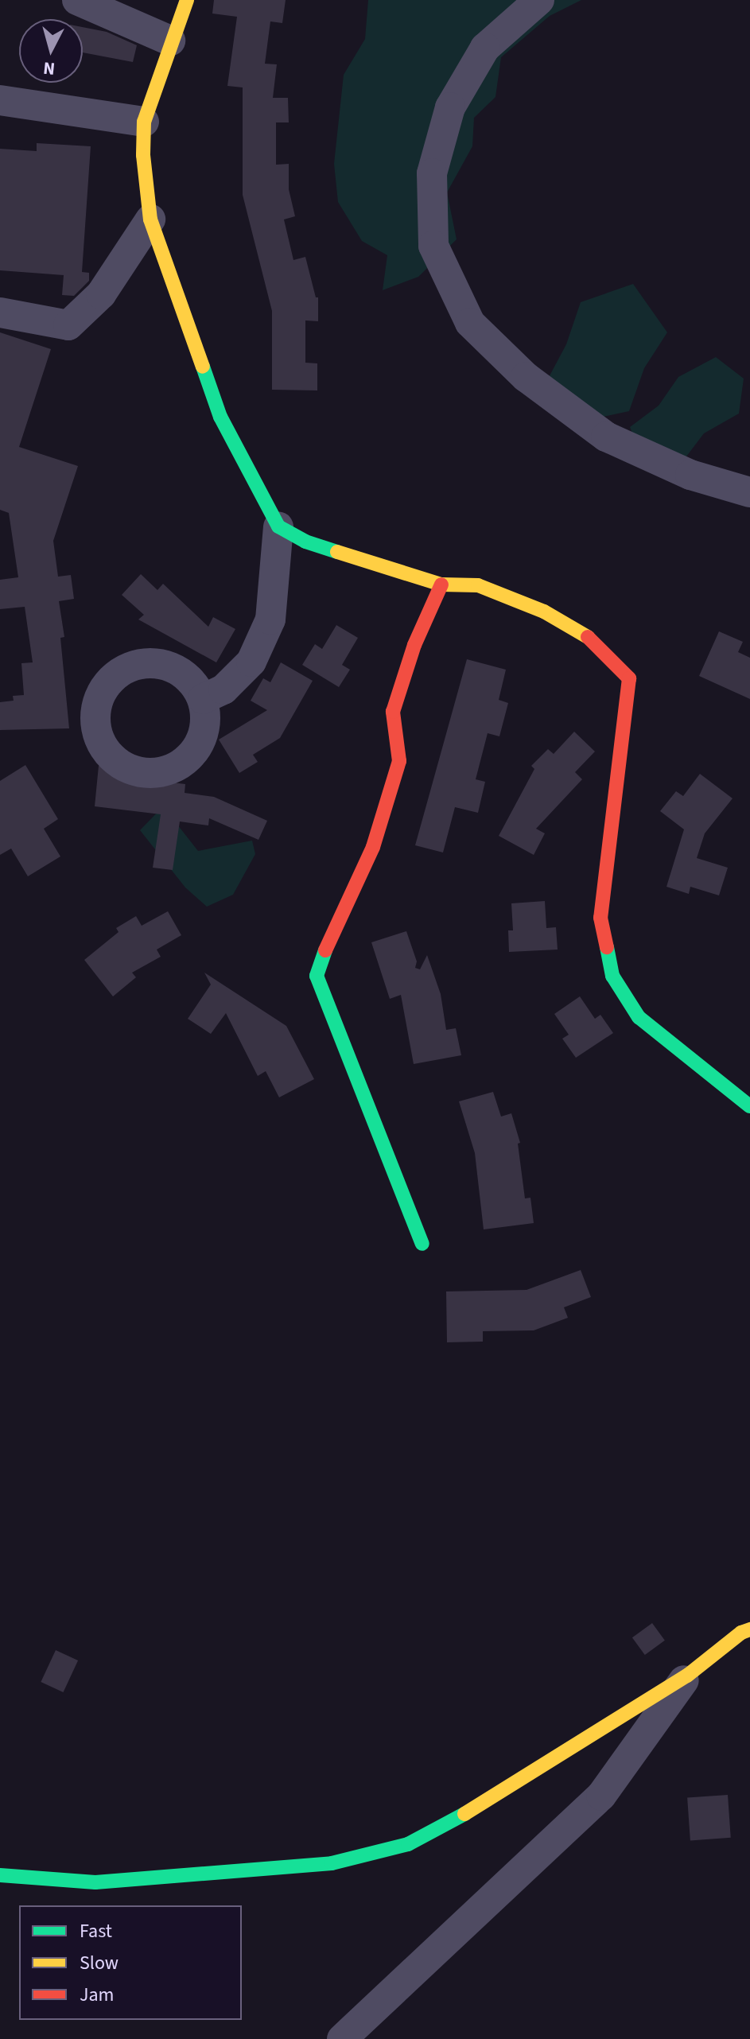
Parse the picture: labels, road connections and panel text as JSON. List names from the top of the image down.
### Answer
{
  "legend": ["Fast", "Slow", "Jam"],
  "north": "bottom"
}
